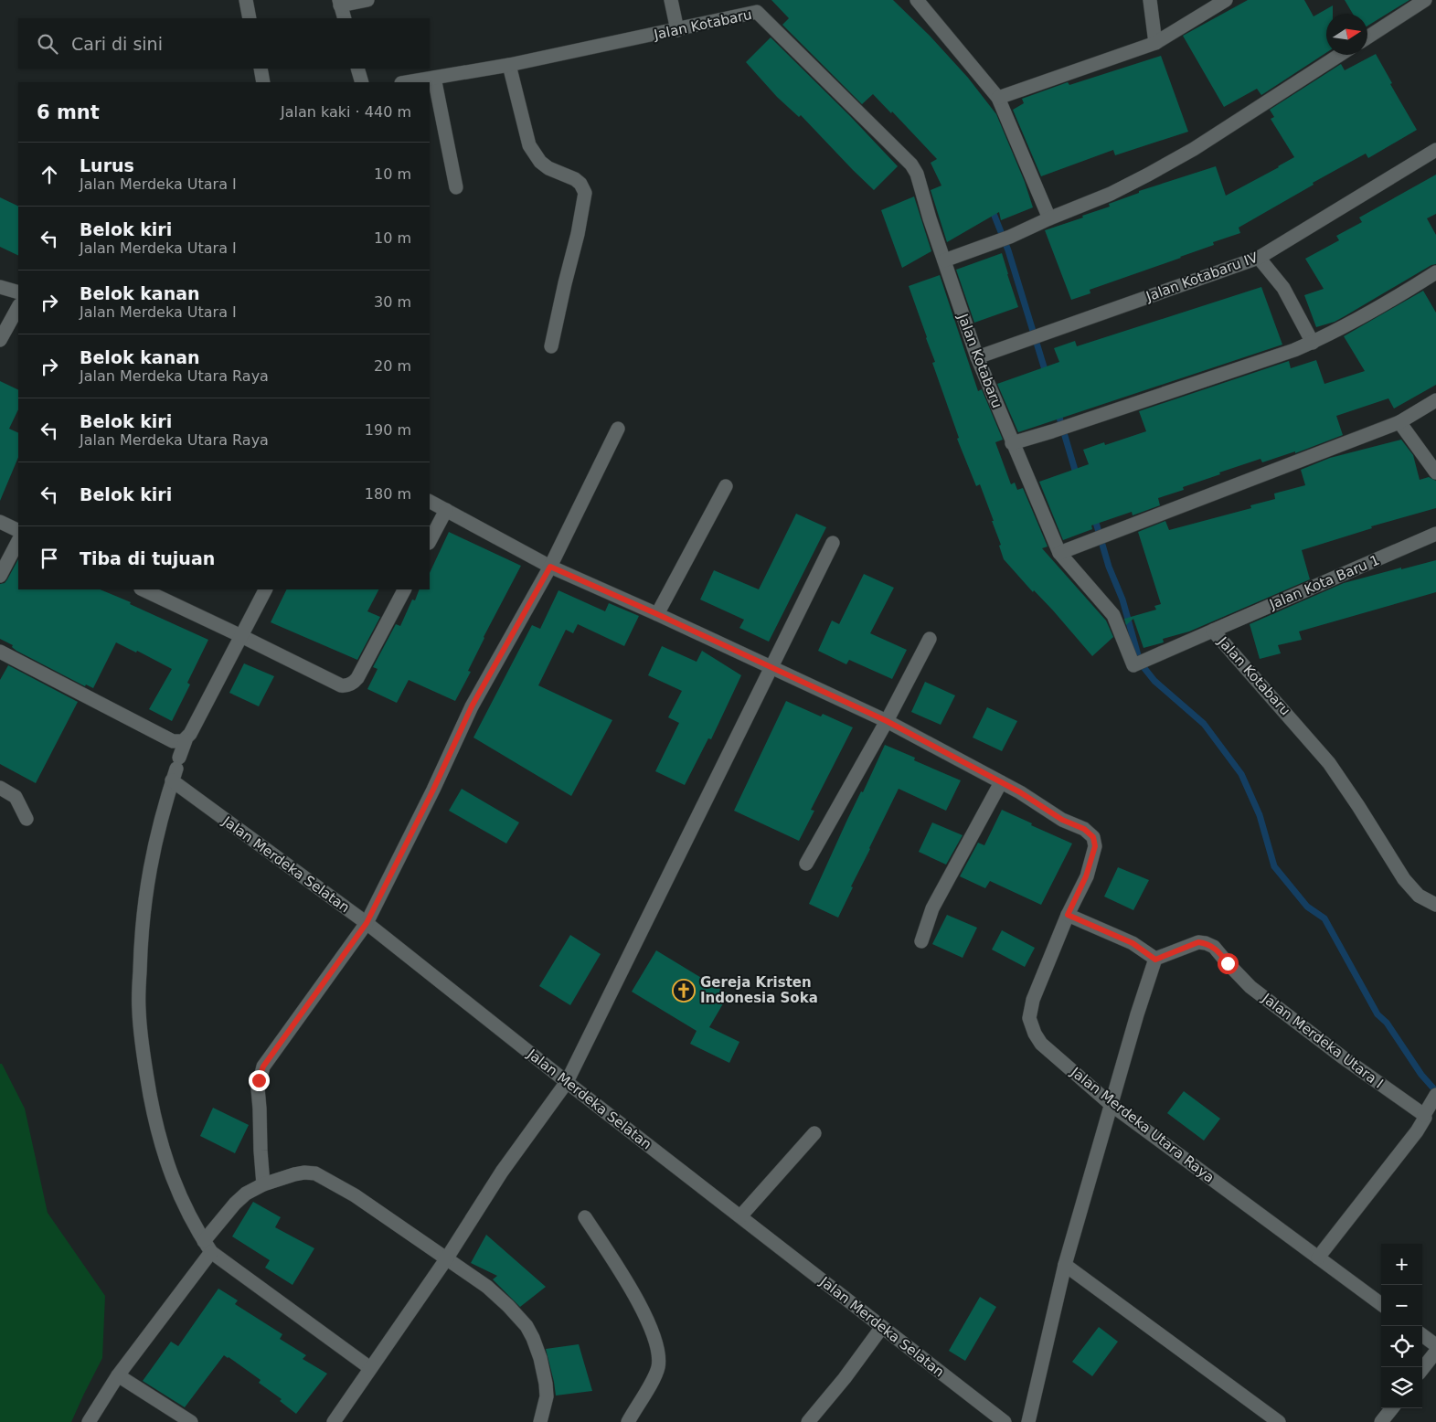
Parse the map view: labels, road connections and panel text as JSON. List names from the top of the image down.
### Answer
{
  "streets": {
    "street": [
      "Jalan Kotabaru",
      "Jalan Kotabaru IV",
      "Jalan Kota Baru 1",
      "Jalan Merdeka Selatan",
      "Jalan Merdeka Utara I",
      "Jalan Merdeka Utara Raya"
    ]
  },
  "crossings": [
    ["Jalan Kotabaru", "Jalan Kotabaru IV"],
    ["Jalan Kotabaru", "Jalan Kota Baru 1"]
  ],
  "places": {
    "church": ["Gereja Kristen Indonesia Soka"]
  },
  "north": "right",
  "page": {
    "search": "Cari di sini",
    "heading": ["6 mnt", "Jalan kaki · 440 m"],
    "list": [
      ["Lurus", "Jalan Merdeka Utara I", "10 m"],
      ["Belok kiri", "Jalan Merdeka Utara I", "10 m"],
      ["Belok kanan", "Jalan Merdeka Utara I", "30 m"],
      ["Belok kanan", "Jalan Merdeka Utara Raya", "20 m"],
      ["Belok kiri", "Jalan Merdeka Utara Raya", "190 m"],
      ["Belok kiri", "180 m"],
      "Tiba di tujuan"
    ],
    "map_buttons": ["+", "−"]
  }
}
